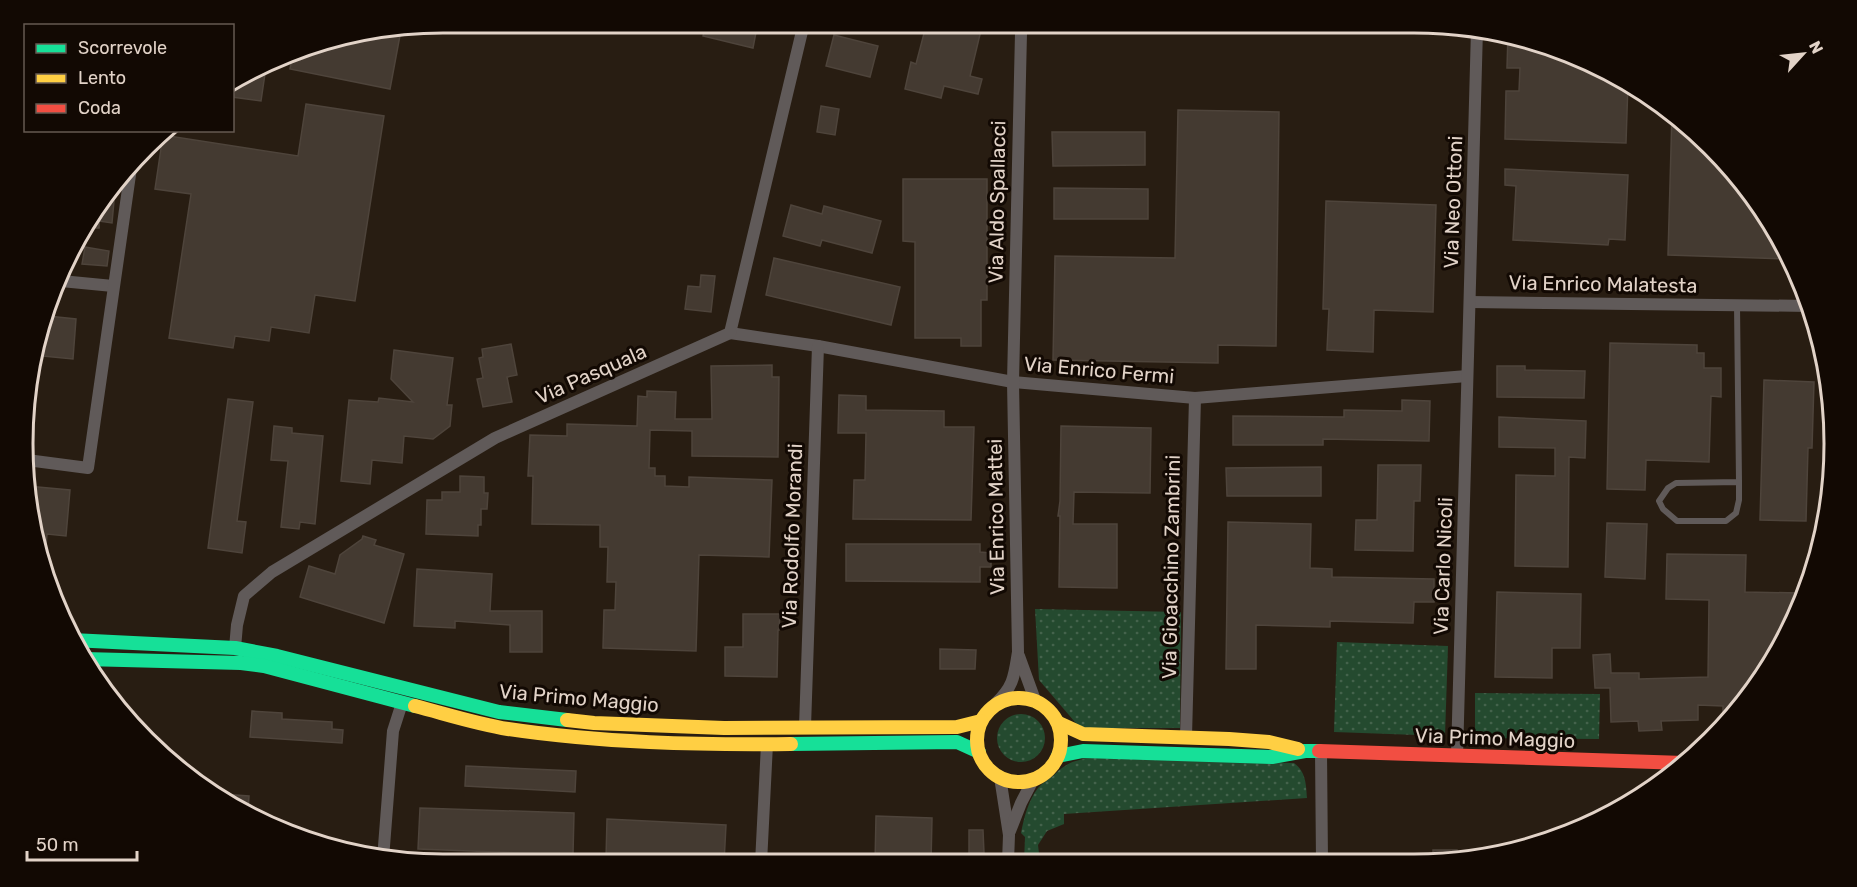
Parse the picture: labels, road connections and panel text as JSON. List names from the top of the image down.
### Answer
{
  "streets": {
    "street": [
      "Via Aldo Spallacci",
      "Via Neo Ottoni",
      "Via Enrico Malatesta",
      "Via Enrico Fermi",
      "Via Pasquala",
      "Via Enrico Mattei",
      "Via Rodolfo Morandi",
      "Via Carlo Nicoli",
      "Via Gioacchino Zambrini",
      "Via Primo Maggio"
    ]
  },
  "crossings": [
    ["Via Aldo Spallacci", "Via Enrico Fermi"],
    ["Via Aldo Spallacci", "Via Enrico Mattei"],
    ["Via Neo Ottoni", "Via Enrico Malatesta"],
    ["Via Neo Ottoni", "Via Enrico Fermi"],
    ["Via Neo Ottoni", "Via Carlo Nicoli"],
    ["Via Enrico Fermi", "Via Pasquala"],
    ["Via Enrico Fermi", "Via Enrico Mattei"],
    ["Via Enrico Fermi", "Via Rodolfo Morandi"],
    ["Via Enrico Fermi", "Via Carlo Nicoli"],
    ["Via Enrico Fermi", "Via Gioacchino Zambrini"],
    ["Via Pasquala", "Via Primo Maggio"],
    ["Via Enrico Mattei", "Via Primo Maggio"],
    ["Via Rodolfo Morandi", "Via Primo Maggio"],
    ["Via Carlo Nicoli", "Via Primo Maggio"],
    ["Via Gioacchino Zambrini", "Via Primo Maggio"]
  ],
  "legend": ["Scorrevole", "Lento", "Coda"],
  "scale_bar": "50 m",
  "north": "top right"
}
